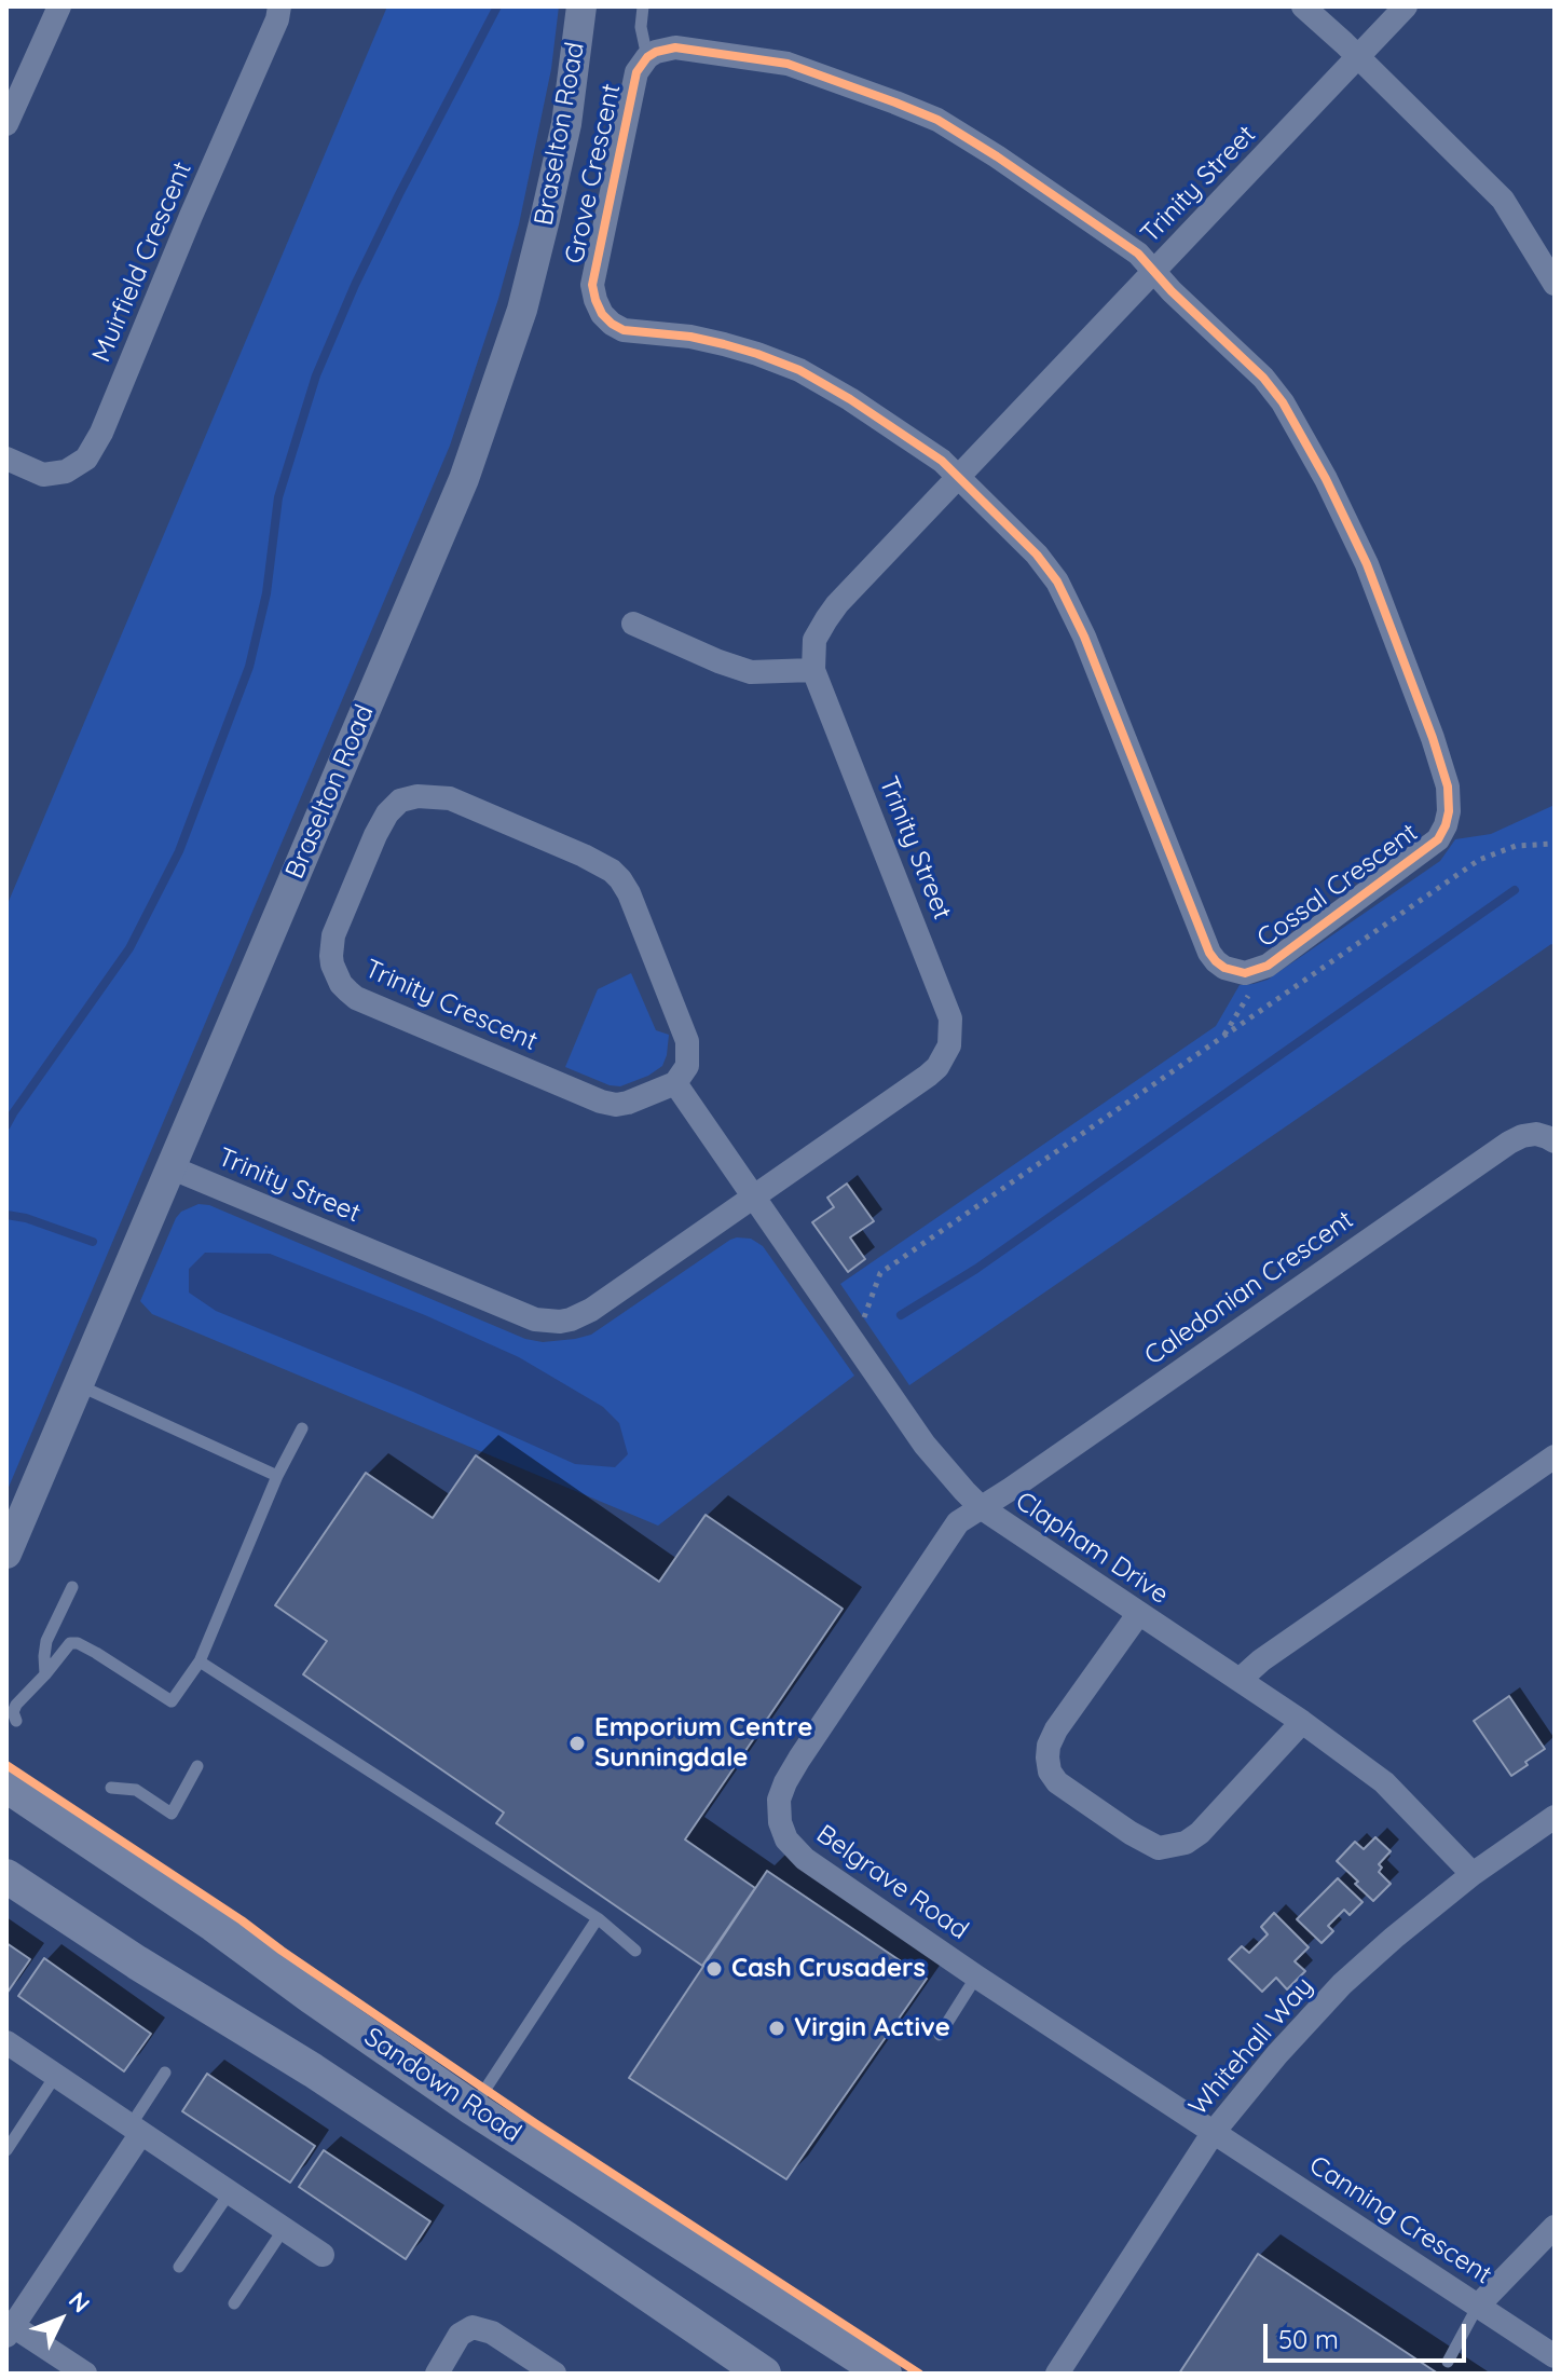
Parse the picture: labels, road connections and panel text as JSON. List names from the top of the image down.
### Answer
{
  "streets": {
    "main road": ["Sandown Road"],
    "street": [
      "Braselton Road",
      "Grove Crescent",
      "Trinity Street",
      "Muirfield Crescent",
      "Cossal Crescent",
      "Trinity Crescent",
      "Caledonian Crescent",
      "Clapham Drive",
      "Belgrave Road",
      "Whitehall Way",
      "Canning Crescent"
    ]
  },
  "crossings": [
    ["Braselton Road", "Trinity Street"],
    ["Grove Crescent", "Trinity Street"],
    ["Grove Crescent", "Cossal Crescent"],
    ["Trinity Street", "Cossal Crescent"],
    ["Trinity Street", "Clapham Drive"],
    ["Caledonian Crescent", "Clapham Drive"],
    ["Caledonian Crescent", "Belgrave Road"],
    ["Clapham Drive", "Belgrave Road"],
    ["Clapham Drive", "Whitehall Way"],
    ["Belgrave Road", "Whitehall Way"],
    ["Belgrave Road", "Canning Crescent"],
    ["Whitehall Way", "Canning Crescent"]
  ],
  "places": ["Emporium Centre Sunningdale", "Cash Crusaders", "Virgin Active"],
  "scale_bar": "50 m",
  "north": "top right"
}
